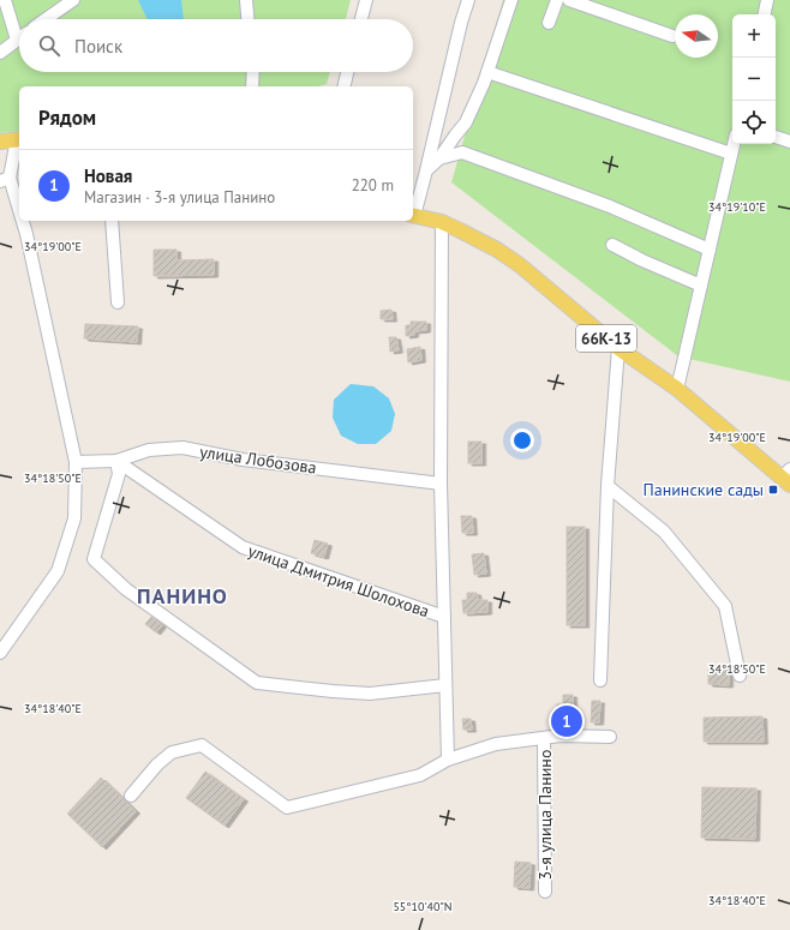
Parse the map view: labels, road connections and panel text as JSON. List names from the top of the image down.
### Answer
{
  "streets": {
    "main road": ["66К-13"],
    "street": ["улица Лобозова", "улица Дмитрия Шолохова", "3-я улица Панино"]
  },
  "crossings": [
    ["улица Лобозова", "улица Дмитрия Шолохова"]
  ],
  "districts": ["ПАНИНО"],
  "places": {
    "transit": ["Панинские сады"]
  },
  "north": "left",
  "page": {
    "map_buttons": ["+", "−"],
    "search": "Поиск",
    "heading": "Рядом",
    "list": [
      {
        "mark": "1",
        "name": "Новая",
        "note": "Магазин · 3-я улица Панино",
        "value": "220 m"
      }
    ],
    "pins": "1"
  },
  "coordinates": [
    "34°19'10\"E",
    "34°19'00\"E",
    "34°18'50\"E",
    "34°18'40\"E",
    "55°10'40\"N"
  ]
}
